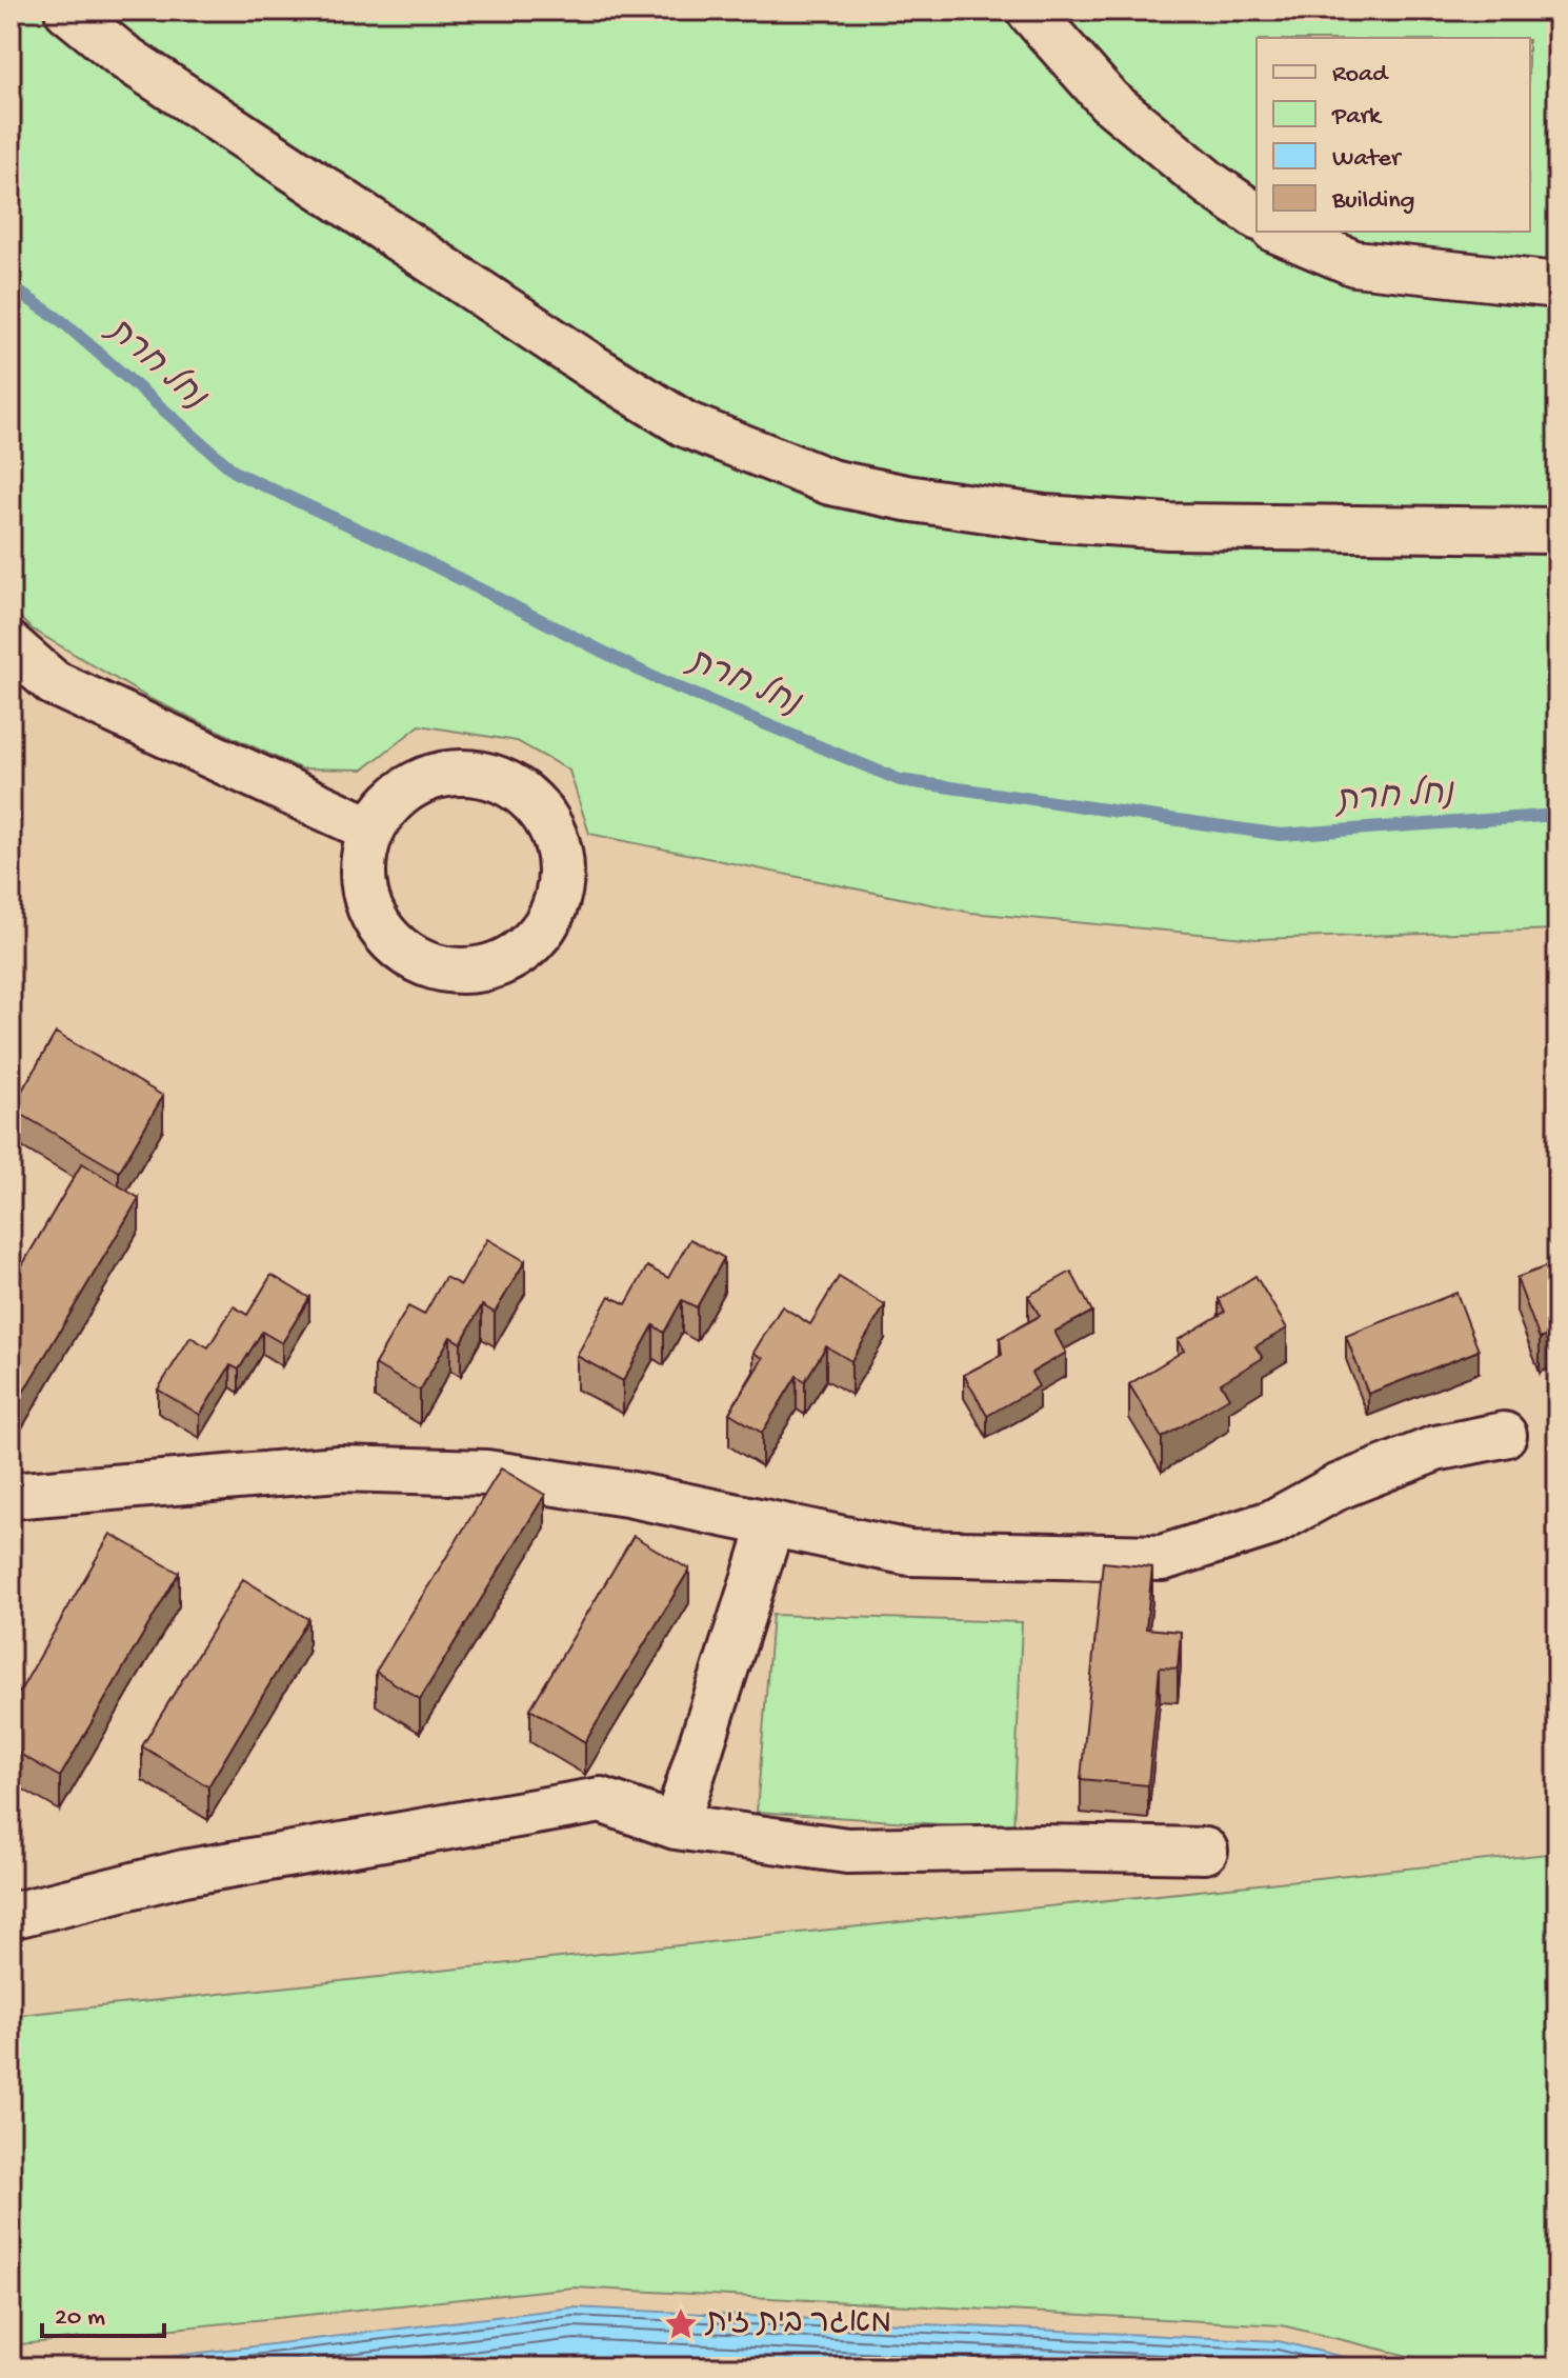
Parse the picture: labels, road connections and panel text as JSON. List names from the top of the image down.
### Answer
{
  "water": ["נחל חרת"],
  "places": {
    "place": ["מאגר בית זית"]
  },
  "legend": [
    "Road",
    "Park",
    "Water",
    "Building"
  ],
  "scale_bar": "20 m"
}
